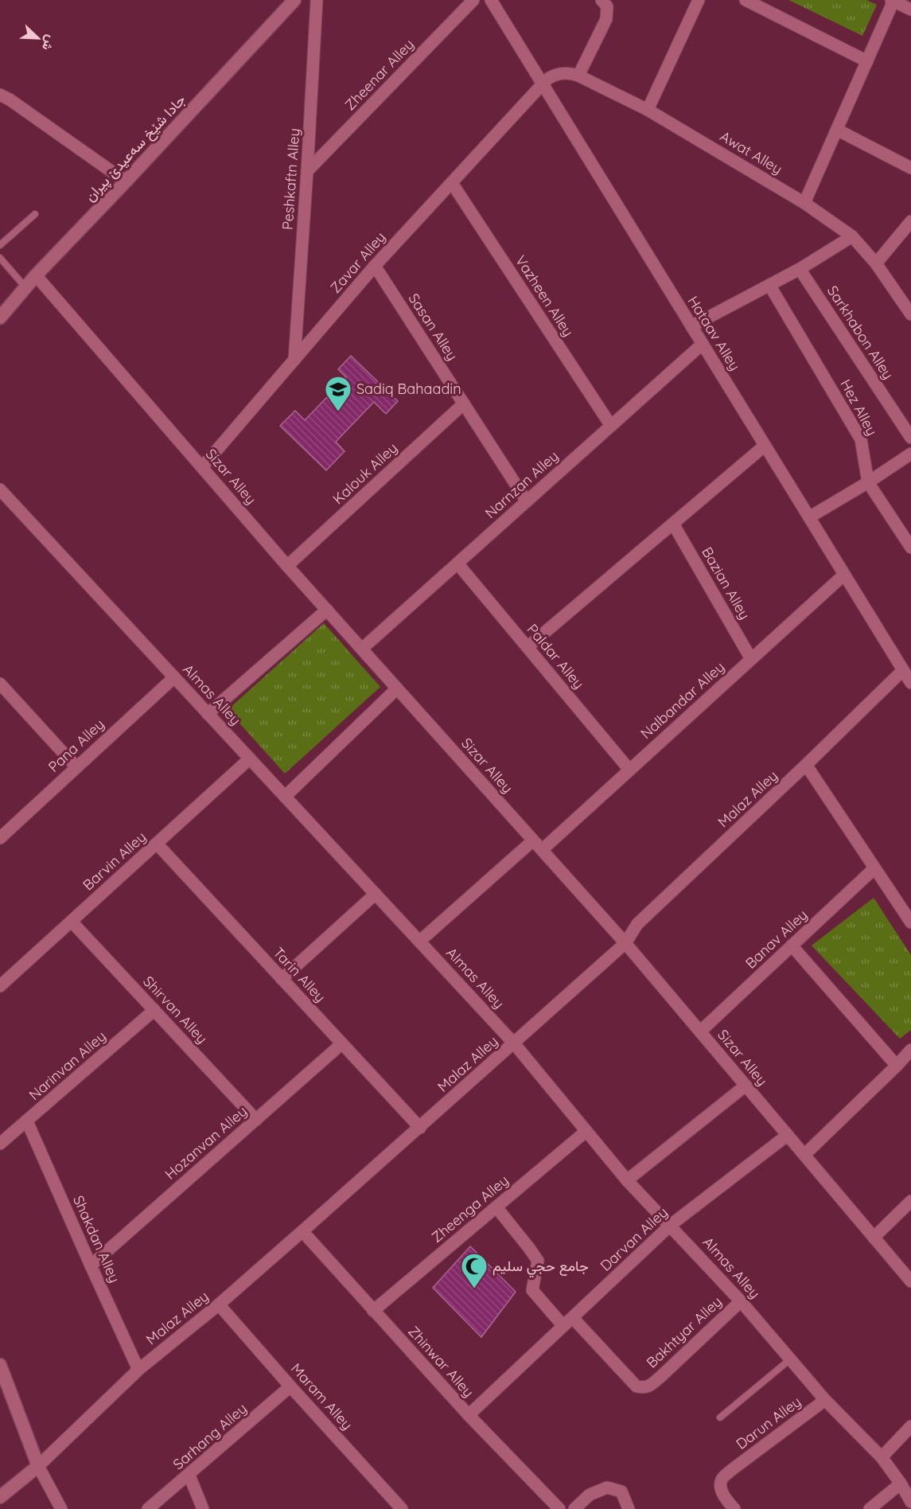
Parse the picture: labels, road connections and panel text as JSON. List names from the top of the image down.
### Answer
{
  "streets": {
    "street": [
      "Zheenar Alley",
      "جادا شێخ سەعیدێ پیران",
      "Awat Alley",
      "Peshkaftn Alley",
      "Zavar Alley",
      "Vazheen Alley",
      "Sasan Alley",
      "Sarkhabon Alley",
      "Hataav Alley",
      "Hez Alley",
      "Kalouk Alley",
      "Sizar Alley",
      "Narnzan Alley",
      "Bazian Alley",
      "Paldar Alley",
      "Almas Alley",
      "Nalbandar Alley",
      "Pana Alley",
      "Malaz Alley",
      "Barvin Alley",
      "Banav Alley",
      "Tarin Alley",
      "Shirvan Alley",
      "Narinvan Alley",
      "Hozanvan Alley",
      "Zheenga Alley",
      "Shakdan Alley",
      "Darvan Alley",
      "Bakhtyar Alley",
      "Zhinwar Alley",
      "Maram Alley",
      "Darun Alley",
      "Sarhang Alley"
    ]
  },
  "crossings": [
    ["Zheenar Alley", "Peshkaftn Alley"],
    ["جادا شێخ سەعیدێ پیران", "Sizar Alley"],
    ["Awat Alley", "Zavar Alley"],
    ["Awat Alley", "Hataav Alley"],
    ["Peshkaftn Alley", "Zavar Alley"],
    ["Zavar Alley", "Vazheen Alley"],
    ["Zavar Alley", "Sasan Alley"],
    ["Zavar Alley", "Hataav Alley"],
    ["Zavar Alley", "Sizar Alley"],
    ["Vazheen Alley", "Narnzan Alley"],
    ["Sasan Alley", "Kalouk Alley"],
    ["Sasan Alley", "Narnzan Alley"],
    ["Hataav Alley", "Narnzan Alley"],
    ["Hataav Alley", "Nalbandar Alley"],
    ["Hataav Alley", "Malaz Alley"],
    ["Kalouk Alley", "Sizar Alley"],
    ["Sizar Alley", "Narnzan Alley"],
    ["Sizar Alley", "Nalbandar Alley"],
    ["Sizar Alley", "Malaz Alley"],
    ["Sizar Alley", "Banav Alley"],
    ["Sizar Alley", "Darvan Alley"],
    ["Narnzan Alley", "Paldar Alley"],
    ["Bazian Alley", "Nalbandar Alley"],
    ["Paldar Alley", "Nalbandar Alley"],
    ["Almas Alley", "Pana Alley"],
    ["Almas Alley", "Malaz Alley"],
    ["Almas Alley", "Barvin Alley"],
    ["Almas Alley", "Zheenga Alley"],
    ["Almas Alley", "Darvan Alley"],
    ["Almas Alley", "Bakhtyar Alley"],
    ["Almas Alley", "Darun Alley"],
    ["Malaz Alley", "Tarin Alley"],
    ["Malaz Alley", "Shakdan Alley"],
    ["Malaz Alley", "Zhinwar Alley"],
    ["Malaz Alley", "Maram Alley"],
    ["Barvin Alley", "Tarin Alley"],
    ["Barvin Alley", "Shirvan Alley"],
    ["Tarin Alley", "Hozanvan Alley"],
    ["Shirvan Alley", "Narinvan Alley"],
    ["Shirvan Alley", "Hozanvan Alley"],
    ["Narinvan Alley", "Shakdan Alley"],
    ["Hozanvan Alley", "Shakdan Alley"],
    ["Zheenga Alley", "Zhinwar Alley"],
    ["Darvan Alley", "Bakhtyar Alley"],
    ["Darvan Alley", "Zhinwar Alley"],
    ["Maram Alley", "Sarhang Alley"]
  ],
  "places": {
    "school or university": ["Sadiq Bahaadin"],
    "mosque": ["جامع حجي سليم"]
  },
  "north": "bottom right"
}
